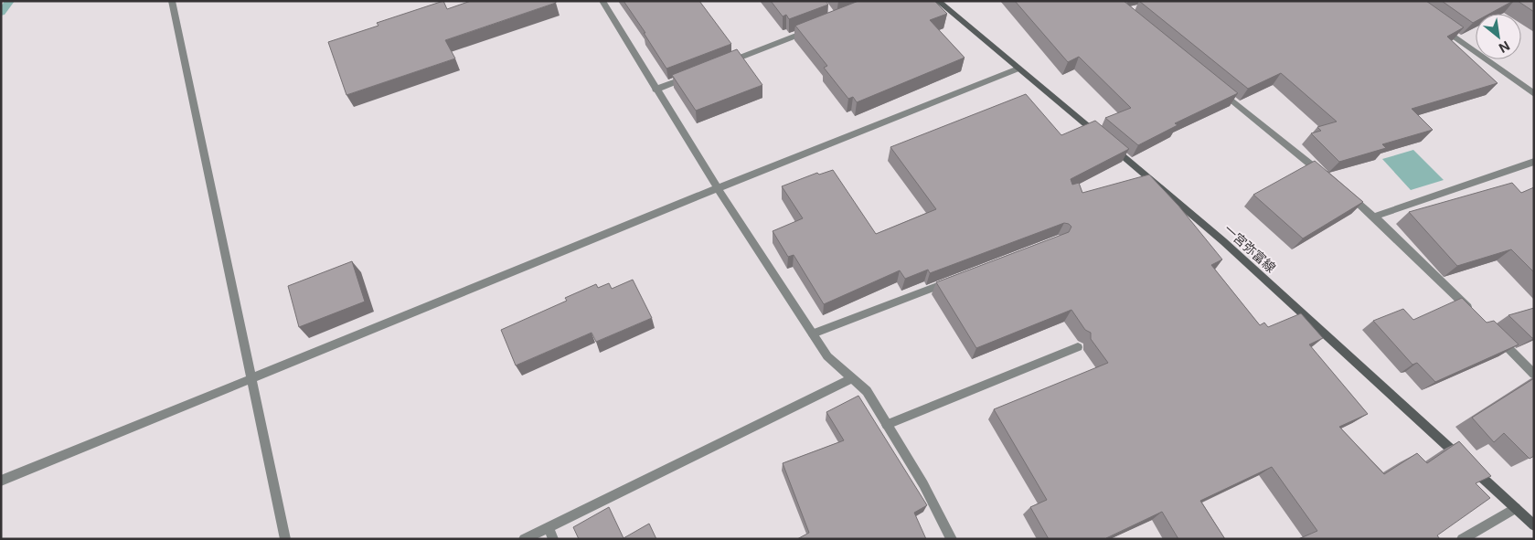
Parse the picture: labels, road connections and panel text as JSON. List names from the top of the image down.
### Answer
{
  "streets": {
    "main road": ["一宮弥富線"]
  },
  "north": "bottom right"
}
